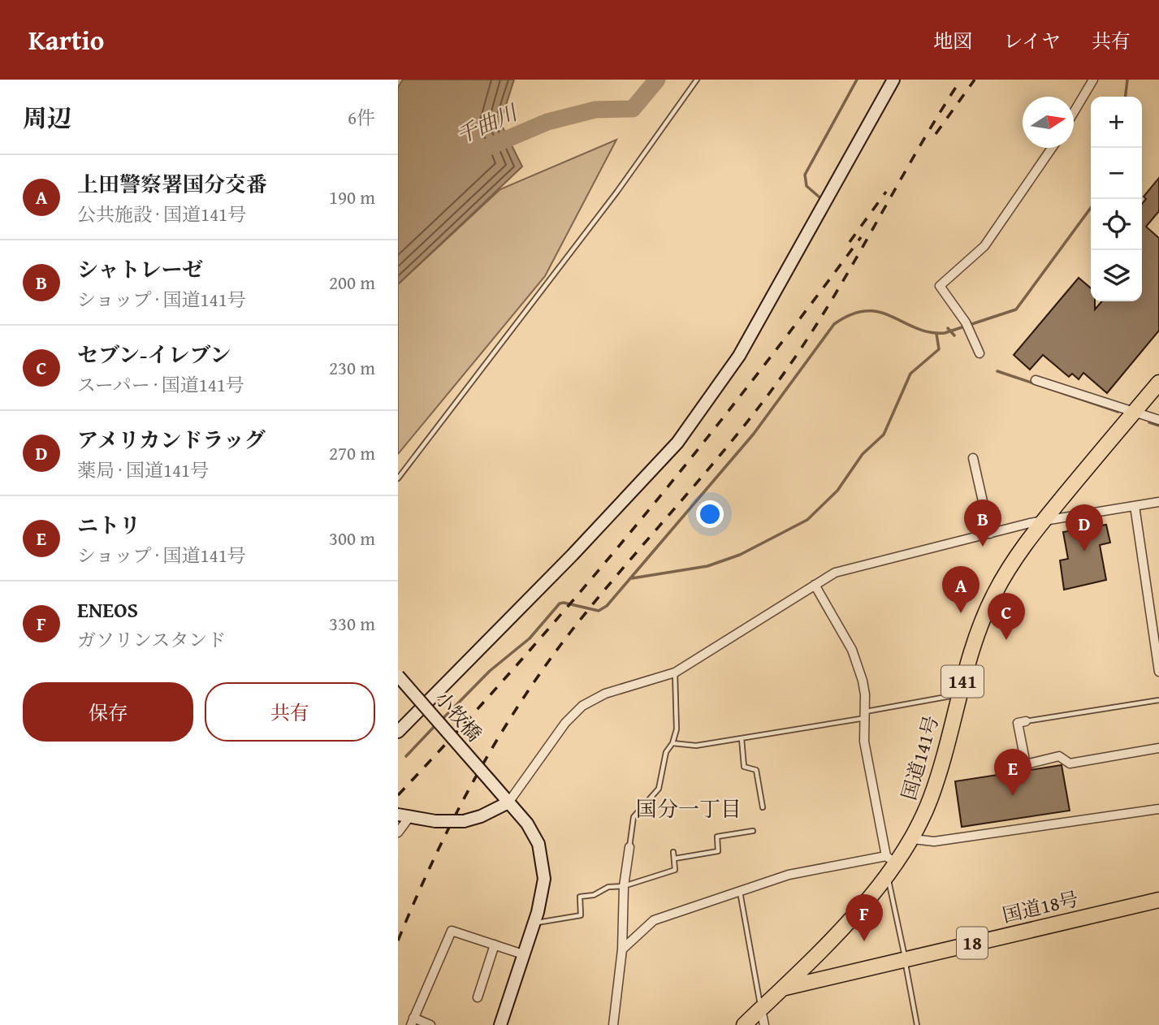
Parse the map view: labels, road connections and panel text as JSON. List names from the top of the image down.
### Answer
{
  "streets": {
    "highway": [
      "141",
      "国道141号",
      "国道18号",
      "18"
    ],
    "street": ["小牧橋"]
  },
  "crossings": [
    ["国道141号", "国道18号"]
  ],
  "districts": ["国分一丁目"],
  "water": ["千曲川"],
  "north": "right",
  "page": {
    "header": "Kartio",
    "nav": ["地図", "レイヤ", "共有"],
    "heading": ["周辺", "6件"],
    "map_buttons": ["+", "−"],
    "list": [
      {
        "mark": "A",
        "name": "上田警察署国分交番",
        "note": "公共施設 · 国道141号",
        "value": "190 m"
      },
      {
        "mark": "B",
        "name": "シャトレーゼ",
        "note": "ショップ · 国道141号",
        "value": "200 m"
      },
      {
        "mark": "C",
        "name": "セブン-イレブン",
        "note": "スーパー · 国道141号",
        "value": "230 m"
      },
      {
        "mark": "D",
        "name": "アメリカンドラッグ",
        "note": "薬局 · 国道141号",
        "value": "270 m"
      },
      {
        "mark": "E",
        "name": "ニトリ",
        "note": "ショップ · 国道141号",
        "value": "300 m"
      },
      {
        "mark": "F",
        "name": "ENEOS",
        "note": "ガソリンスタンド",
        "value": "330 m"
      }
    ],
    "pins": [
      "B",
      "D",
      "A",
      "C",
      "E",
      "F"
    ],
    "buttons": ["保存", "共有"]
  }
}
